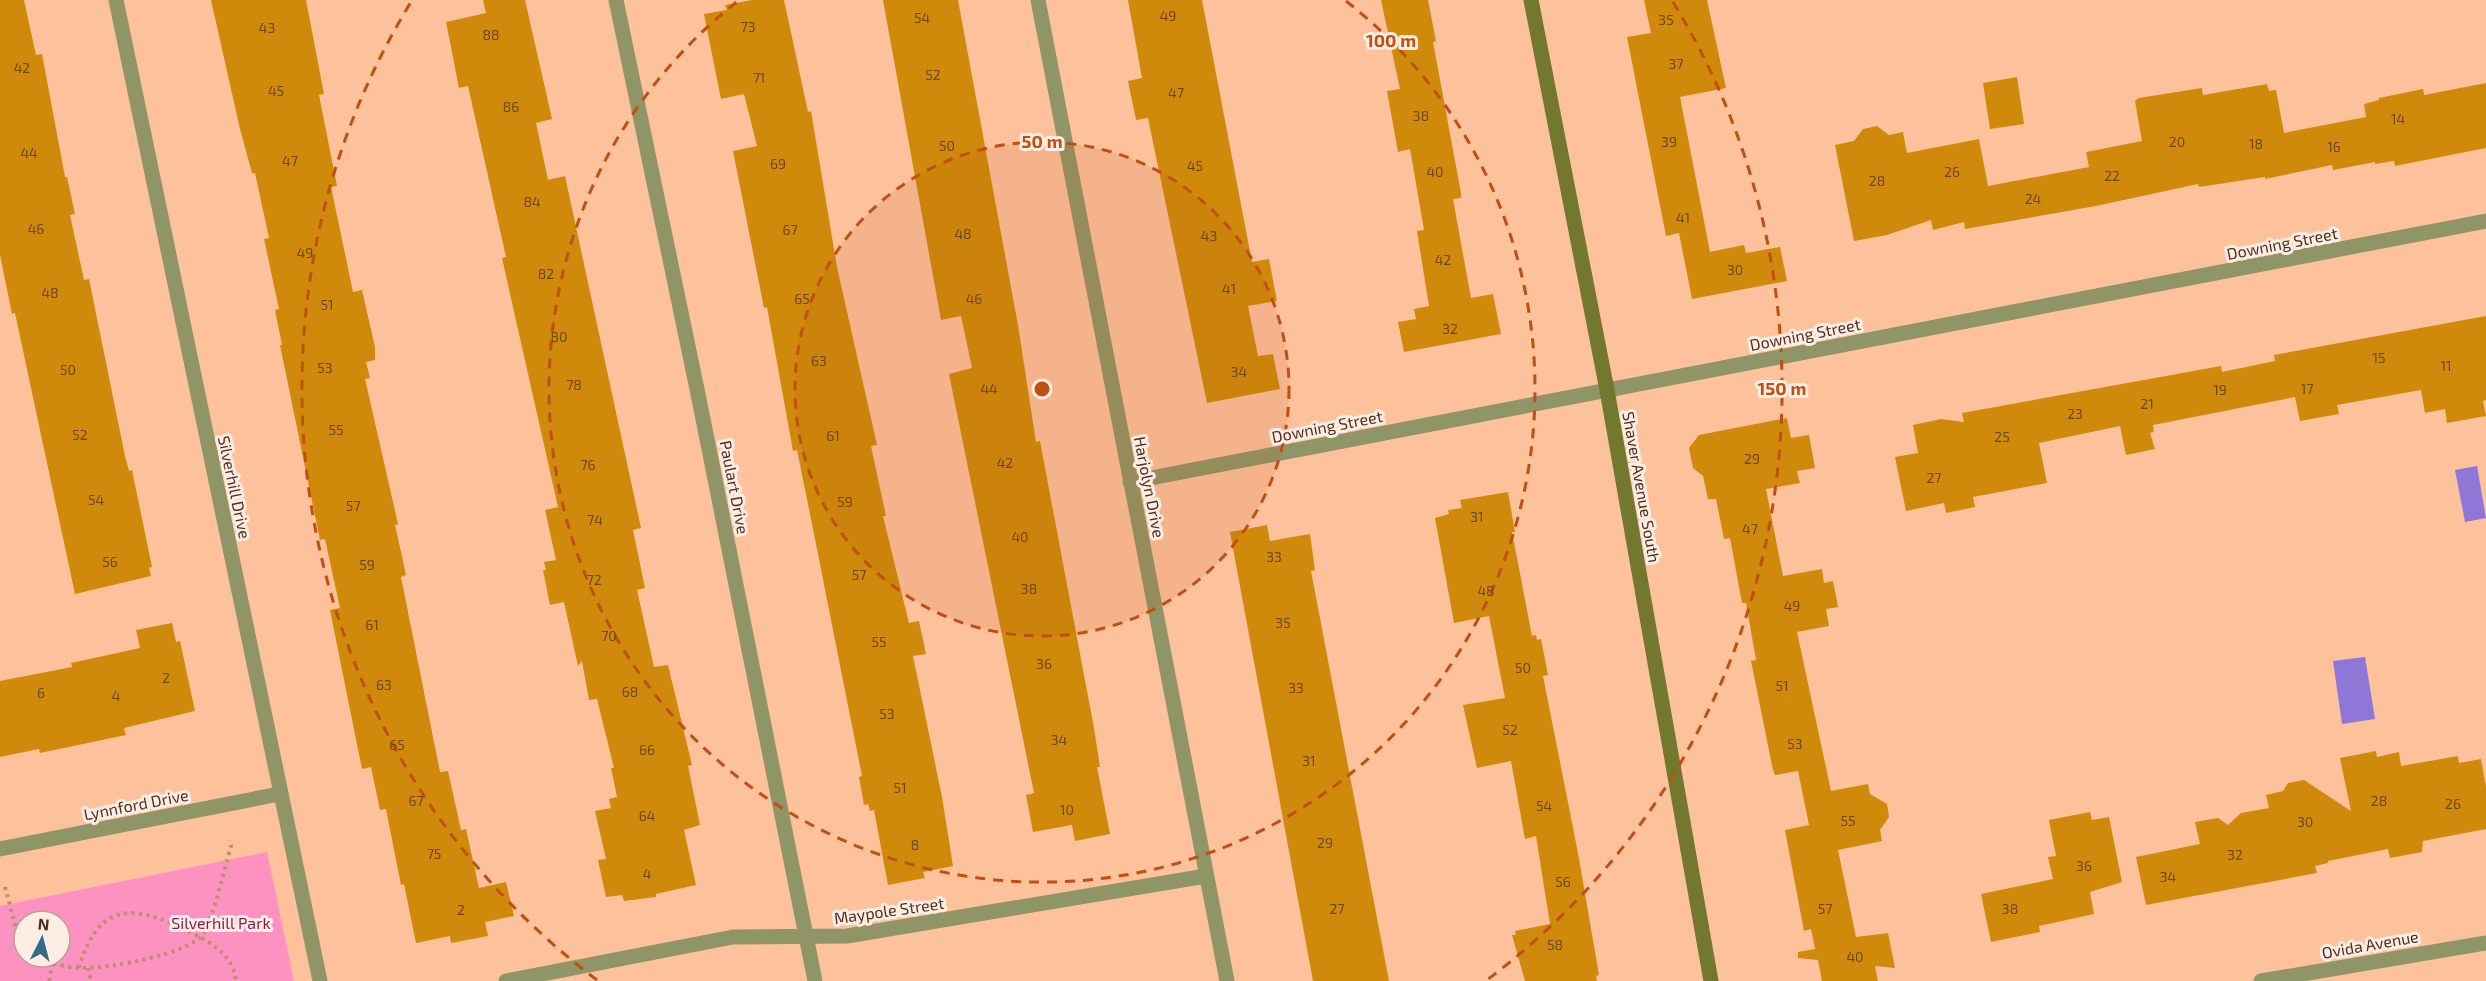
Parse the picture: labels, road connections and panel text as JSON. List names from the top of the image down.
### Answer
{
  "streets": {
    "street": [
      "Downing Street",
      "Silverhill Drive",
      "Paulart Drive",
      "Harjolyn Drive",
      "Shaver Avenue South",
      "Lynnford Drive",
      "Maypole Street",
      "Ovida Avenue"
    ]
  },
  "crossings": [
    ["Downing Street", "Harjolyn Drive"],
    ["Downing Street", "Shaver Avenue South"],
    ["Silverhill Drive", "Lynnford Drive"],
    ["Paulart Drive", "Maypole Street"],
    ["Harjolyn Drive", "Maypole Street"]
  ],
  "parks": ["Silverhill Park"],
  "house_numbers": [
    "49",
    "54",
    "35",
    "73",
    "43",
    "88",
    "37",
    "42",
    "52",
    "71",
    "45",
    "47",
    "86",
    "38",
    "14",
    "39",
    "20",
    "18",
    "50",
    "16",
    "44",
    "47",
    "69",
    "45",
    "40",
    "26",
    "22",
    "28",
    "24",
    "84",
    "41",
    "46",
    "67",
    "48",
    "43",
    "49",
    "42",
    "30",
    "82",
    "41",
    "48",
    "65",
    "46",
    "51",
    "32",
    "80",
    "15",
    "63",
    "11",
    "53",
    "50",
    "34",
    "78",
    "44",
    "17",
    "19",
    "21",
    "23",
    "55",
    "52",
    "61",
    "25",
    "29",
    "42",
    "76",
    "27",
    "54",
    "59",
    "57",
    "31",
    "74",
    "47",
    "40",
    "33",
    "56",
    "59",
    "57",
    "72",
    "38",
    "48",
    "49",
    "35",
    "61",
    "70",
    "55",
    "36",
    "50",
    "2",
    "63",
    "51",
    "33",
    "68",
    "6",
    "4",
    "53",
    "52",
    "34",
    "53",
    "65",
    "66",
    "31",
    "51",
    "67",
    "28",
    "26",
    "54",
    "10",
    "64",
    "55",
    "30",
    "29",
    "8",
    "75",
    "32",
    "36",
    "4",
    "34",
    "56",
    "27",
    "57",
    "38",
    "2",
    "58",
    "40"
  ],
  "north": "top",
  "rings": ["100 m", "50 m", "150 m"]
}
